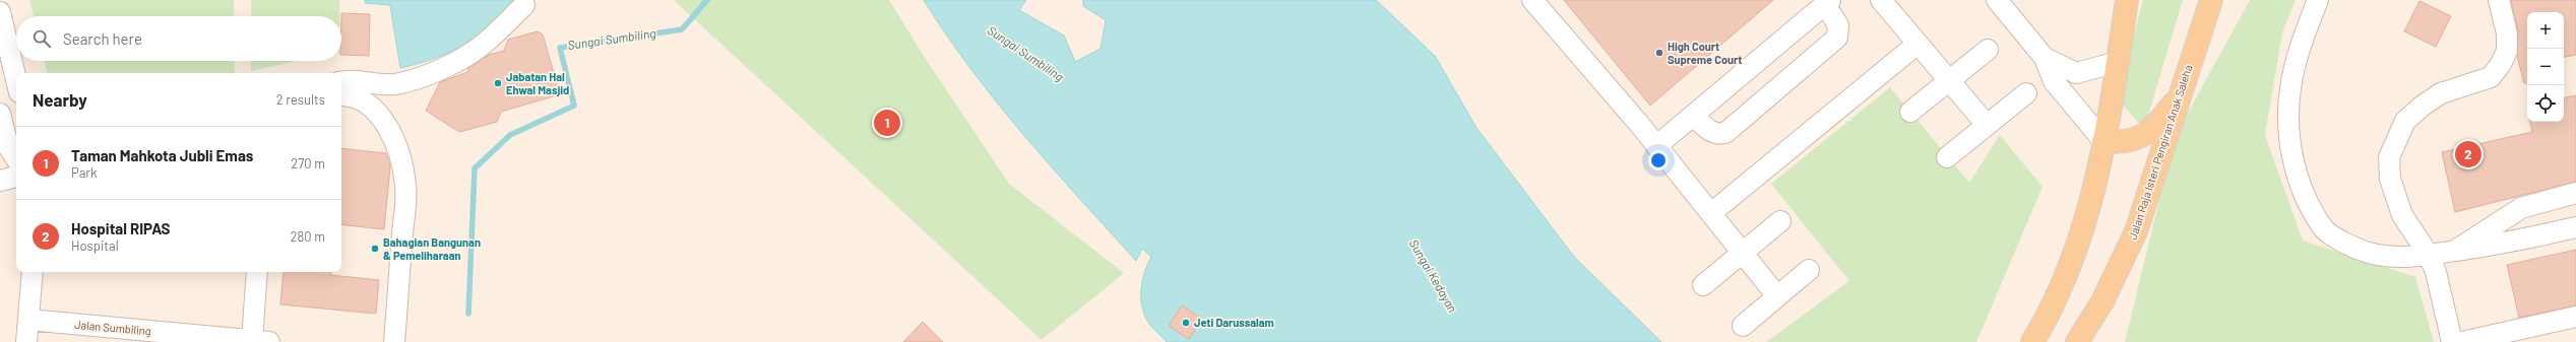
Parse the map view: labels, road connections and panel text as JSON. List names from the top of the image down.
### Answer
{
  "streets": {
    "main road": ["Jalan Raja Isteri Pengiran Anak Saleha"],
    "street": ["Jalan Sumbiling"]
  },
  "water": ["Sungai Sumbiling", "Sungai Kedayan"],
  "places": [
    "High Court Supreme Court",
    "Jabatan Hal Ehwal Masjid",
    "Bahagian Bangunan & Pemeliharaan",
    "Jeti Darussalam"
  ],
  "page": {
    "map_buttons": ["+", "−"],
    "search": "Search here",
    "heading": ["Nearby", "2 results"],
    "pins": ["1", "2"],
    "list": [
      {
        "mark": "1",
        "name": "Taman Mahkota Jubli Emas",
        "note": "Park",
        "value": "270 m"
      },
      {
        "mark": "2",
        "name": "Hospital RIPAS",
        "note": "Hospital",
        "value": "280 m"
      }
    ]
  }
}
